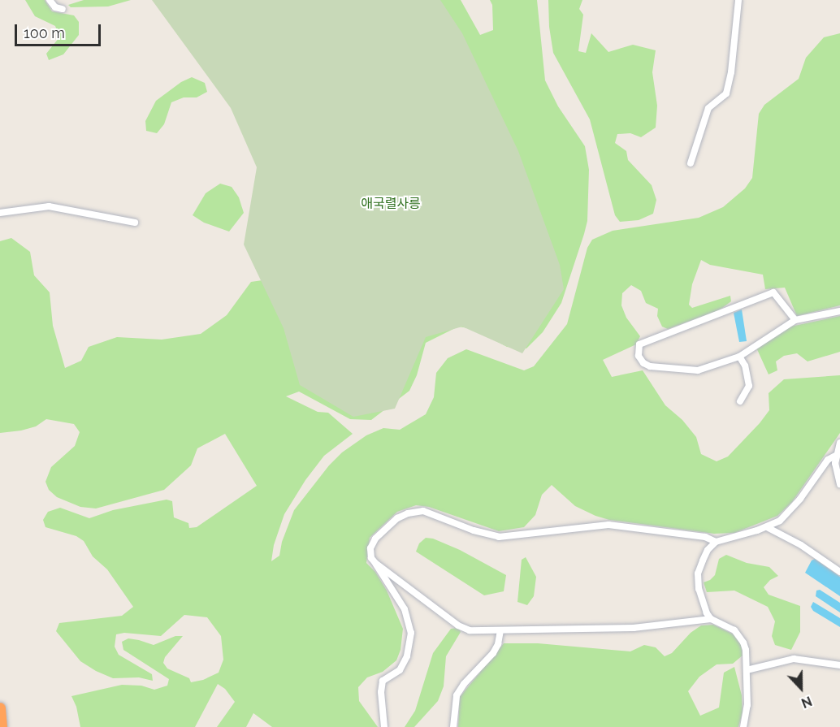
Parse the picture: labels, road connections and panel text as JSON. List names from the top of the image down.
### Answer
{
  "parks": ["애국렬사릉"],
  "scale_bar": "100 m",
  "north": "bottom"
}
